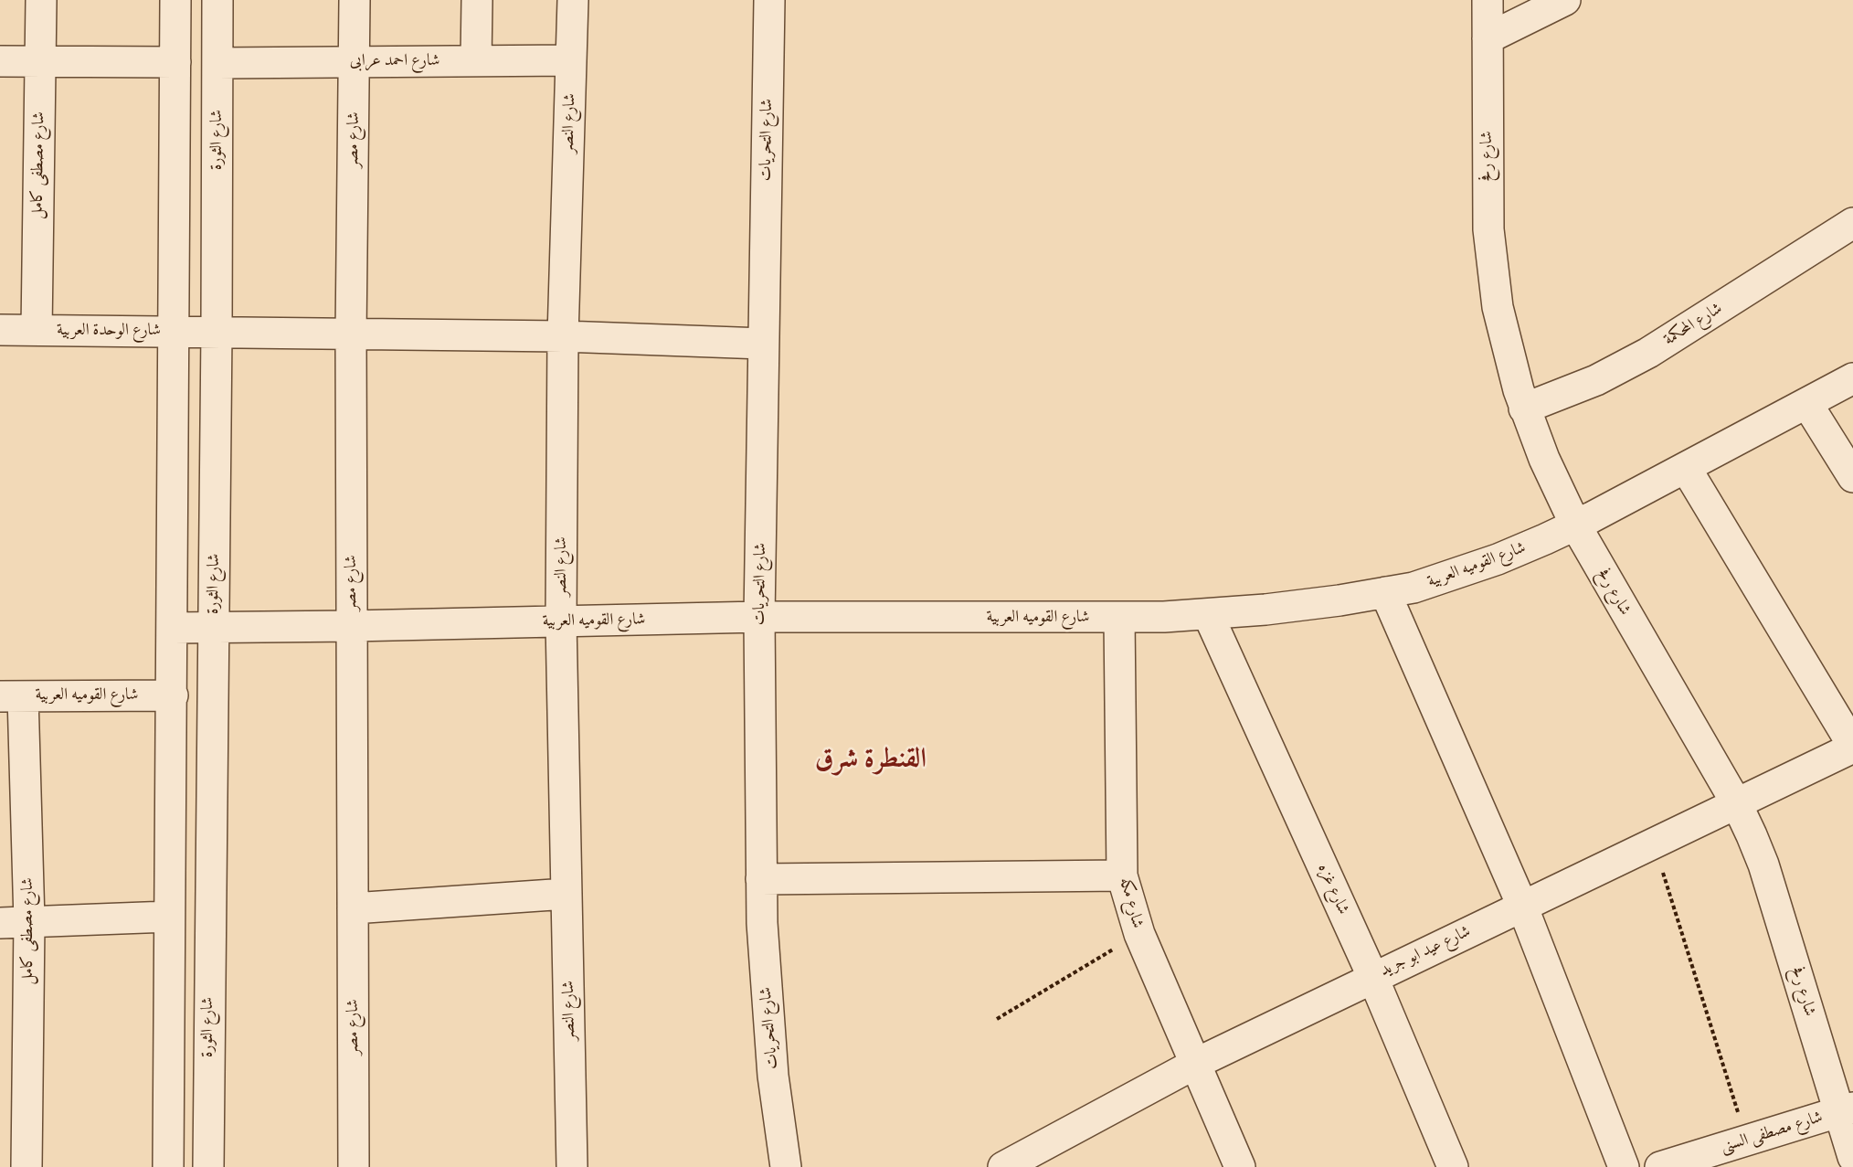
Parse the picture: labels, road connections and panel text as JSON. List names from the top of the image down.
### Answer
{
  "streets": {
    "street": [
      "شارع احمد عرابى",
      "شارع النصر",
      "شارع الثورة",
      "شارع مصر",
      "شارع التحريات",
      "شارع رفح",
      "شارع مصطفى كامل",
      "شارع المحكمة",
      "شارع الوحدة العربية",
      "شارع القوميه العربية",
      "شارع غزه",
      "شارع مكه",
      "شارع عيد ابو جريد",
      "شارع مصطفى السنى"
    ]
  },
  "crossings": [
    ["شارع احمد عرابى", "شارع النصر"],
    ["شارع احمد عرابى", "شارع الثورة"],
    ["شارع احمد عرابى", "شارع مصر"],
    ["شارع النصر", "شارع الوحدة العربية"],
    ["شارع النصر", "شارع القوميه العربية"],
    ["شارع الثورة", "شارع الوحدة العربية"],
    ["شارع الثورة", "شارع القوميه العربية"],
    ["شارع مصر", "شارع الوحدة العربية"],
    ["شارع مصر", "شارع القوميه العربية"],
    ["شارع التحريات", "شارع الوحدة العربية"],
    ["شارع التحريات", "شارع القوميه العربية"],
    ["شارع رفح", "شارع المحكمة"],
    ["شارع رفح", "شارع القوميه العربية"],
    ["شارع رفح", "شارع عيد ابو جريد"],
    ["شارع رفح", "شارع مصطفى السنى"],
    ["شارع مصطفى كامل", "شارع الوحدة العربية"],
    ["شارع مصطفى كامل", "شارع القوميه العربية"],
    ["شارع القوميه العربية", "شارع غزه"],
    ["شارع القوميه العربية", "شارع مكه"],
    ["شارع غزه", "شارع عيد ابو جريد"],
    ["شارع مكه", "شارع عيد ابو جريد"]
  ],
  "districts": ["القنطرة شرق"]
}
